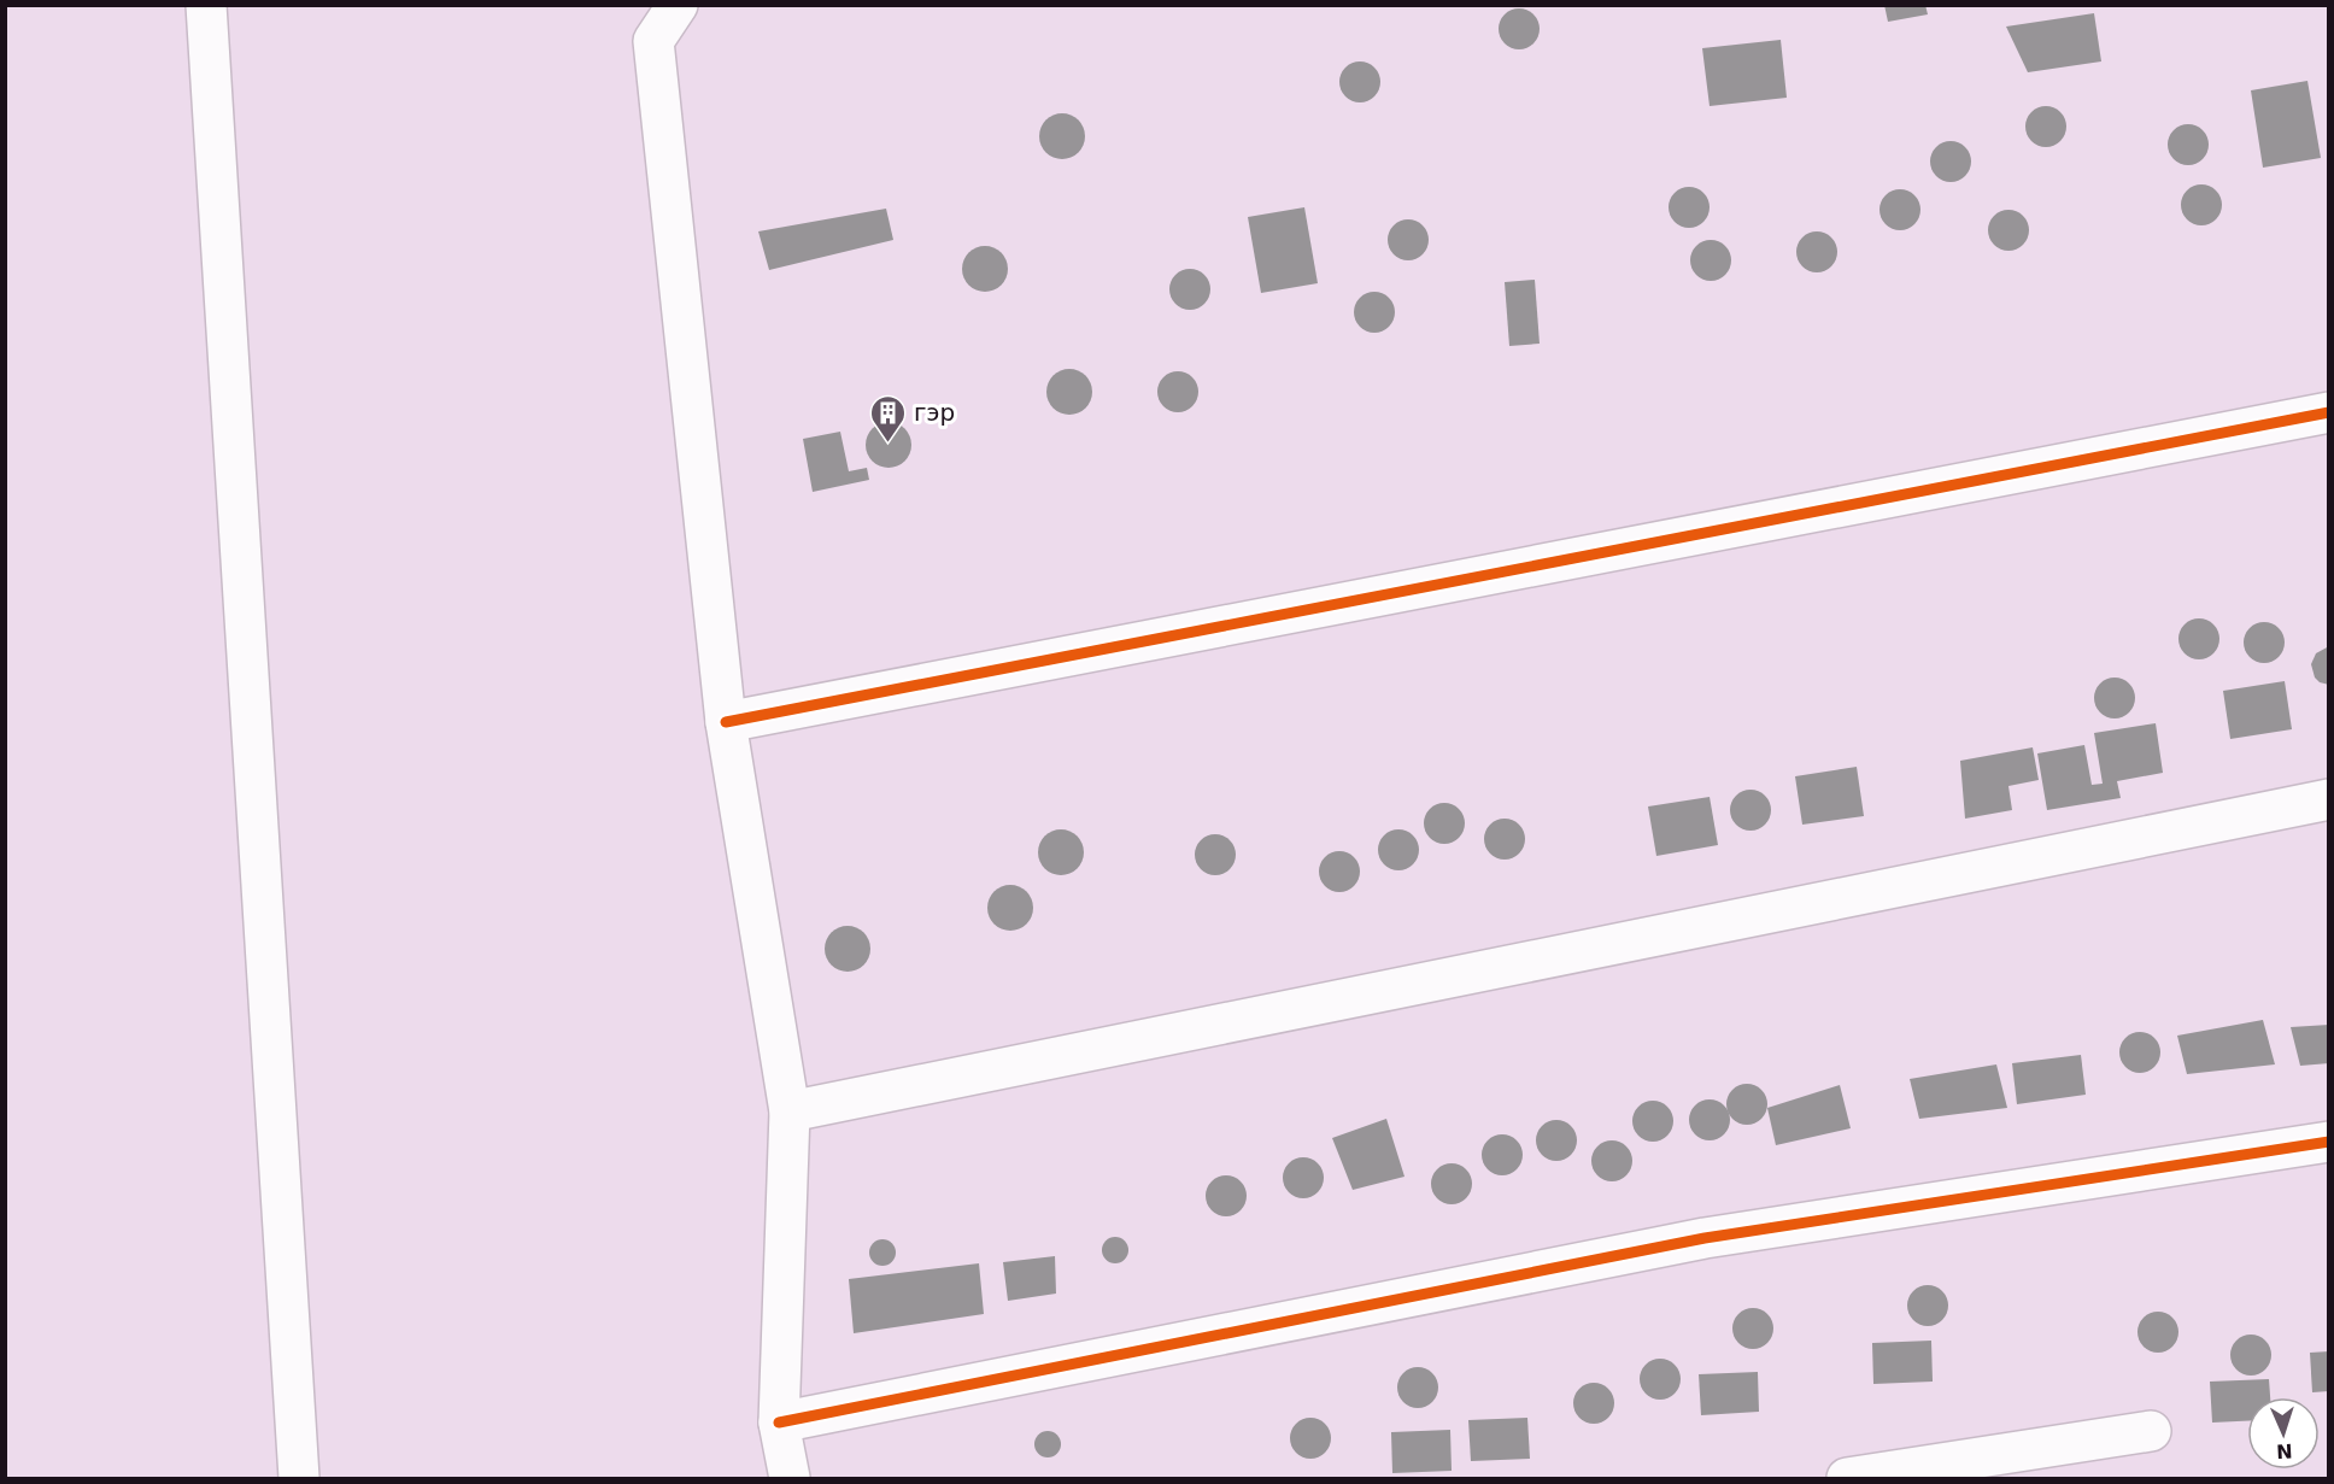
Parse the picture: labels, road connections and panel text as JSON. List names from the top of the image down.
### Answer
{
  "places": {
    "building": ["гэр"]
  },
  "north": "bottom"
}
